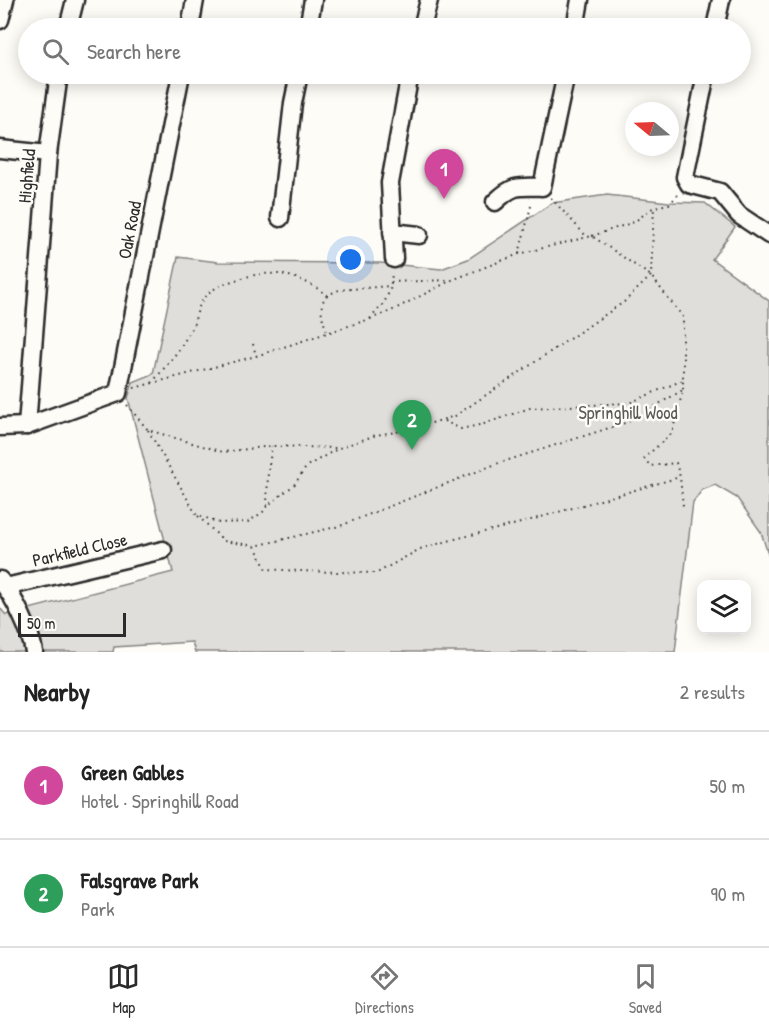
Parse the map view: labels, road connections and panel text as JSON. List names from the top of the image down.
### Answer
{
  "streets": {
    "street": ["Highfield", "Oak Road", "Parkfield Close"]
  },
  "parks": ["Springhill Wood"],
  "scale_bar": "50 m",
  "north": "left",
  "page": {
    "search": "Search here",
    "pins": ["1", "2"],
    "scale": "50 m",
    "heading": ["Nearby", "2 results"],
    "list": [
      {
        "mark": "1",
        "name": "Green Gables",
        "note": "Hotel · Springhill Road",
        "value": "50 m"
      },
      {
        "mark": "2",
        "name": "Falsgrave Park",
        "note": "Park",
        "value": "90 m"
      }
    ],
    "nav": ["Map", "Directions", "Saved"]
  }
}
